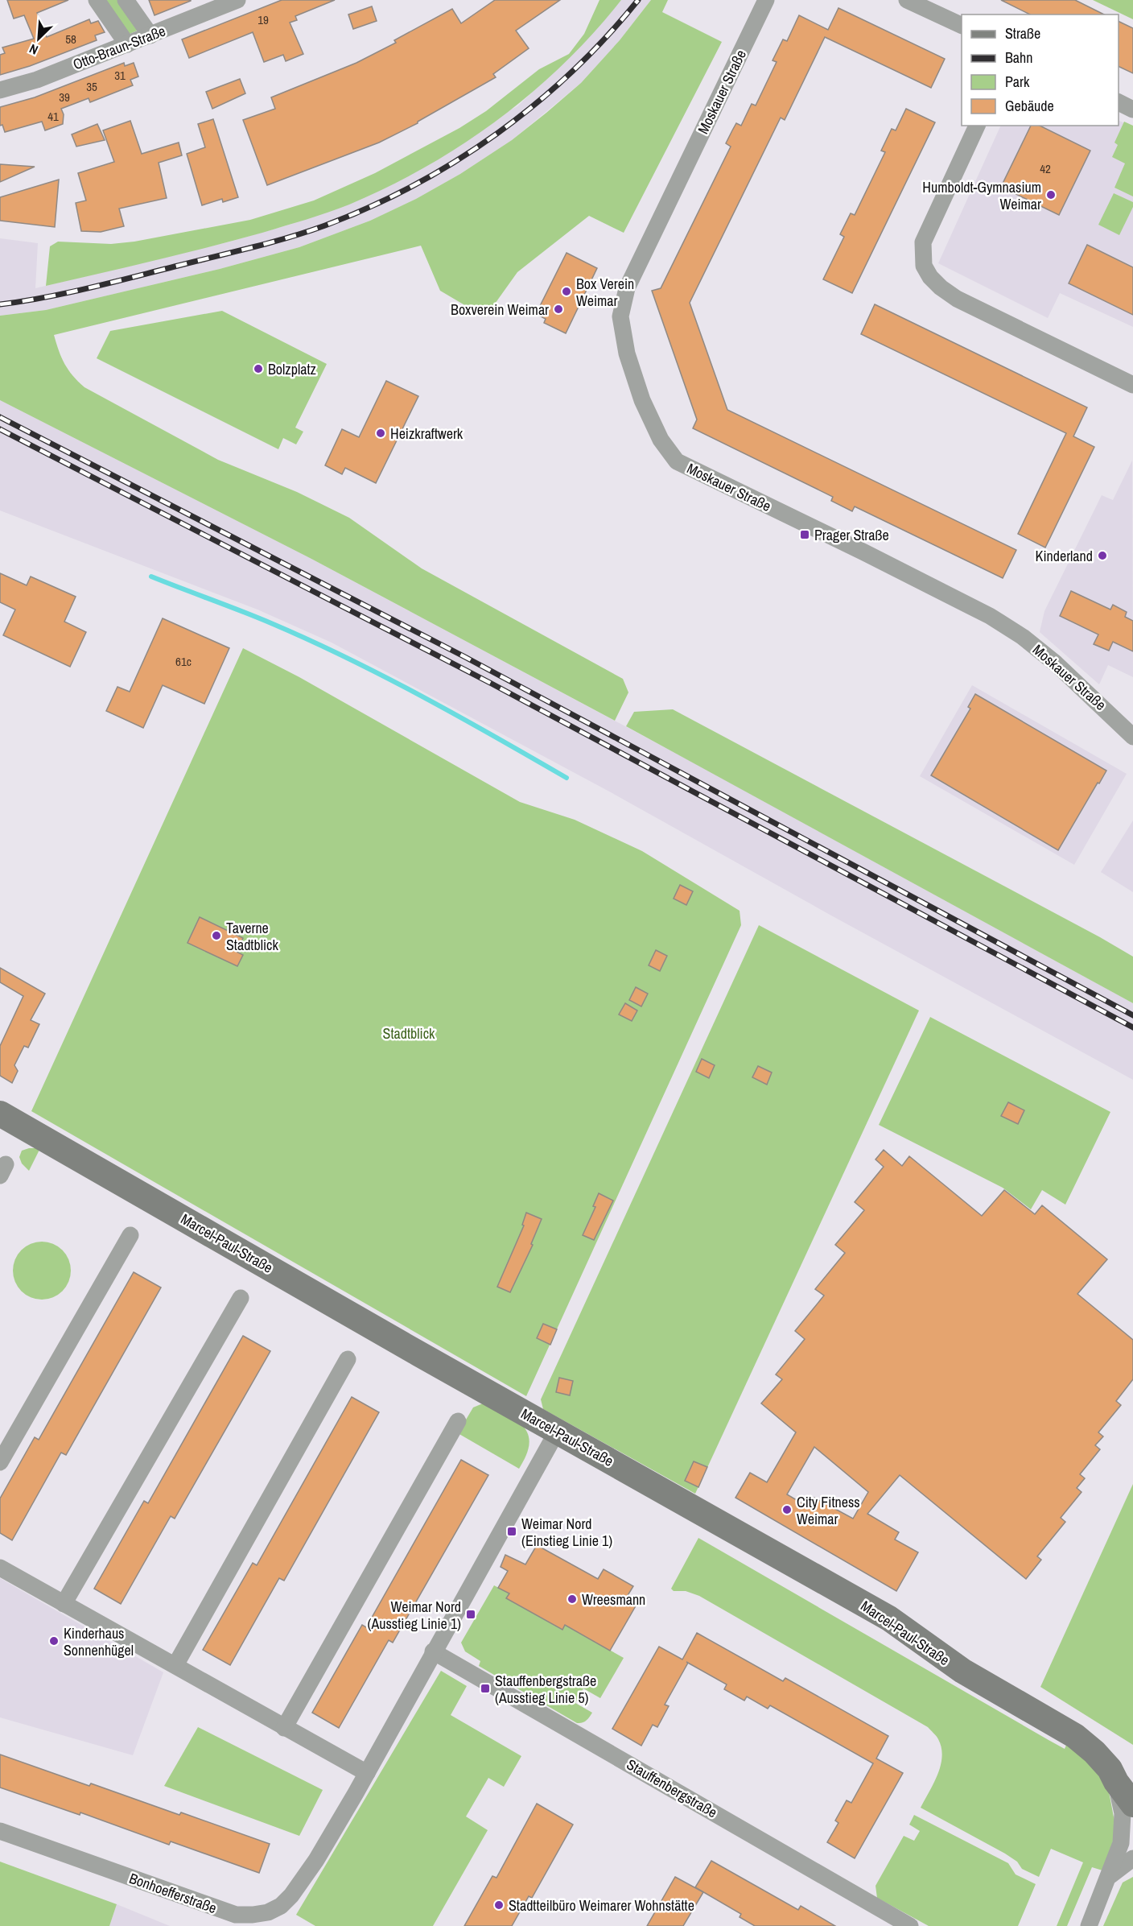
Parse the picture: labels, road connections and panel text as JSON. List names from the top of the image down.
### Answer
{
  "streets": {
    "street": [
      "Otto-Braun-Straße",
      "Moskauer Straße",
      "Marcel-Paul-Straße",
      "Stauffenbergstraße",
      "Bonhoefferstraße"
    ]
  },
  "crossings": [
    ["Marcel-Paul-Straße", "Bonhoefferstraße"],
    ["Stauffenbergstraße", "Bonhoefferstraße"]
  ],
  "parks": ["Stadtblick"],
  "places": {
    "other": [
      "Humboldt-Gymnasium Weimar",
      "Box Verein Weimar",
      "Boxverein Weimar",
      "Bolzplatz",
      "Heizkraftwerk",
      "Kinderland",
      "Taverne Stadtblick",
      "City Fitness Weimar",
      "Wreesmann",
      "Kinderhaus Sonnenhügel",
      "Stadtteilbüro Weimarer Wohnstätte"
    ],
    "transit": [
      "Prager Straße",
      "Weimar Nord (Einstieg Linie 1)",
      "Weimar Nord (Ausstieg Linie 1)",
      "Stauffenbergstraße (Ausstieg Linie 5)"
    ]
  },
  "house_numbers": [
    "19",
    "58",
    "31",
    "35",
    "39",
    "41",
    "42",
    "61c"
  ],
  "legend": [
    "Straße",
    "Bahn",
    "Park",
    "Gebäude"
  ],
  "north": "bottom left"
}
